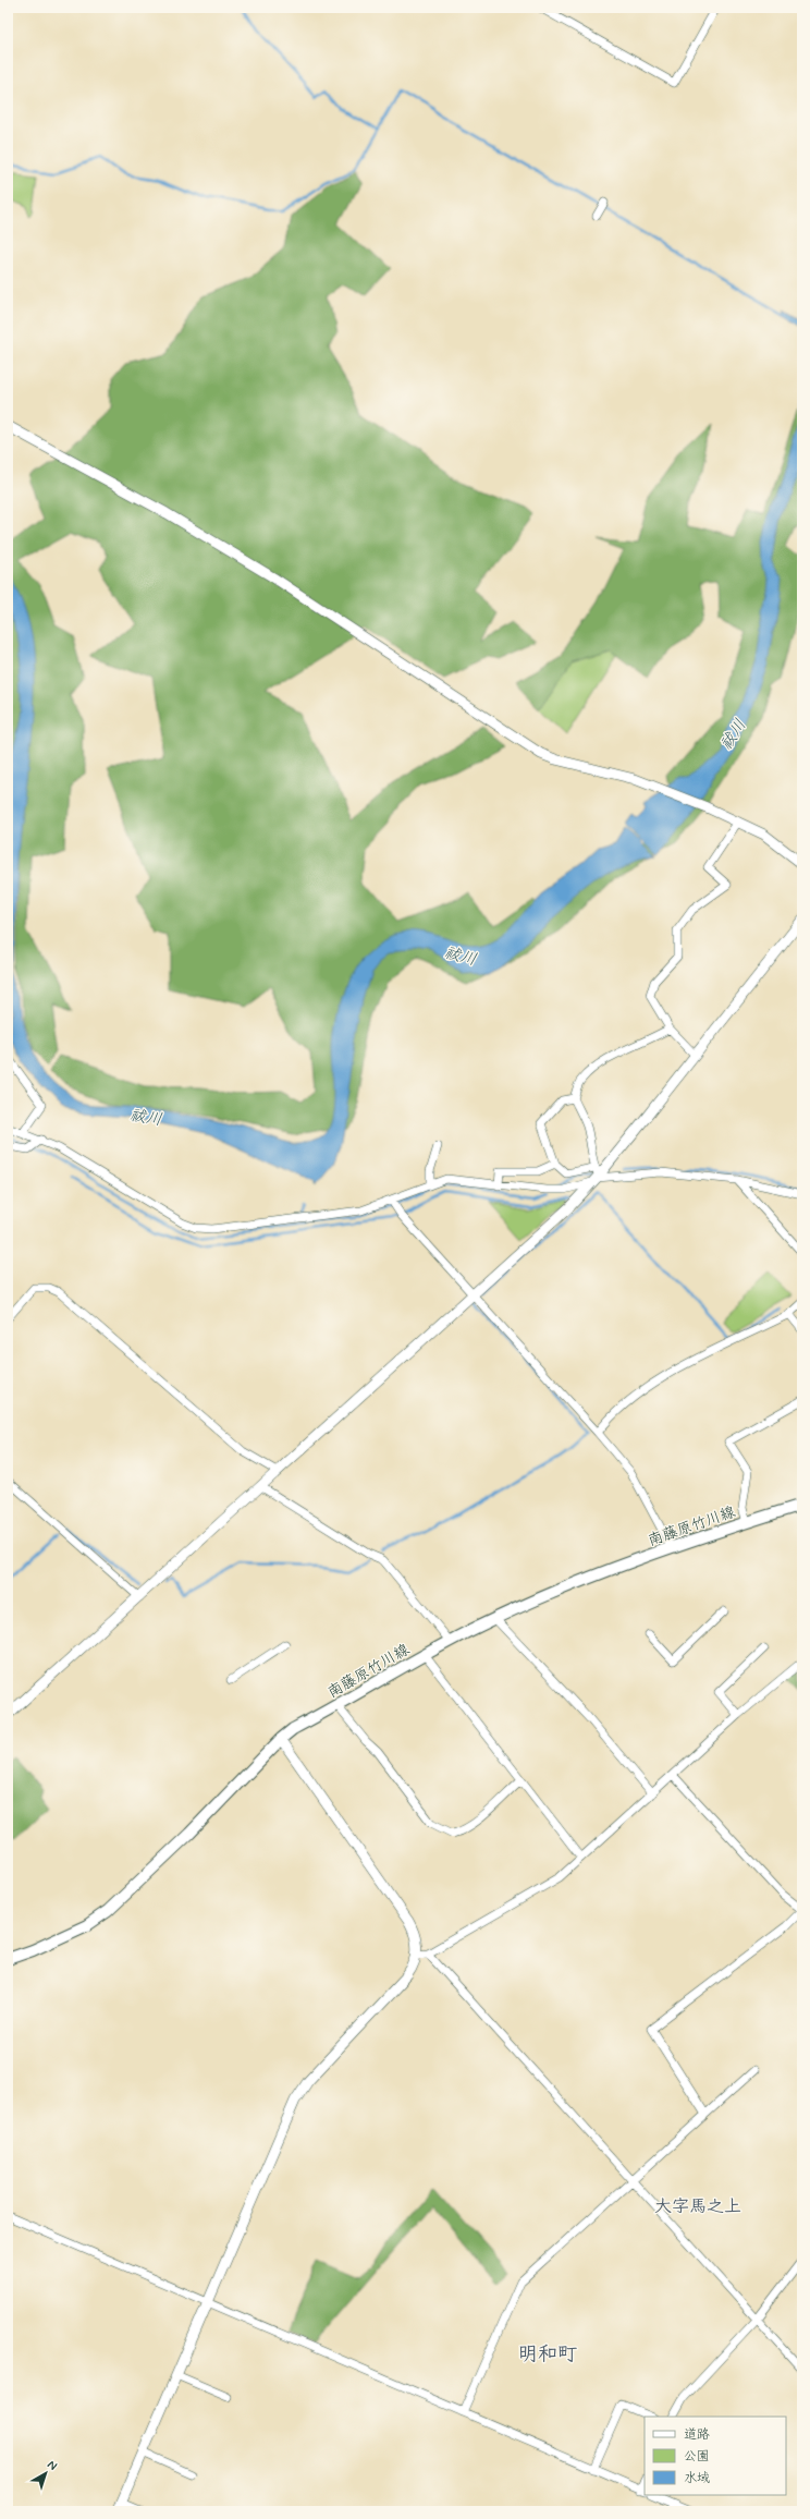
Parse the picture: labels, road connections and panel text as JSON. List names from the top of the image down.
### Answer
{
  "streets": {
    "main road": ["南藤原竹川線"]
  },
  "districts": ["大字馬之上", "明和町"],
  "water": ["祓川"],
  "legend": ["道路", "公園", "水域"],
  "north": "top right"
}
